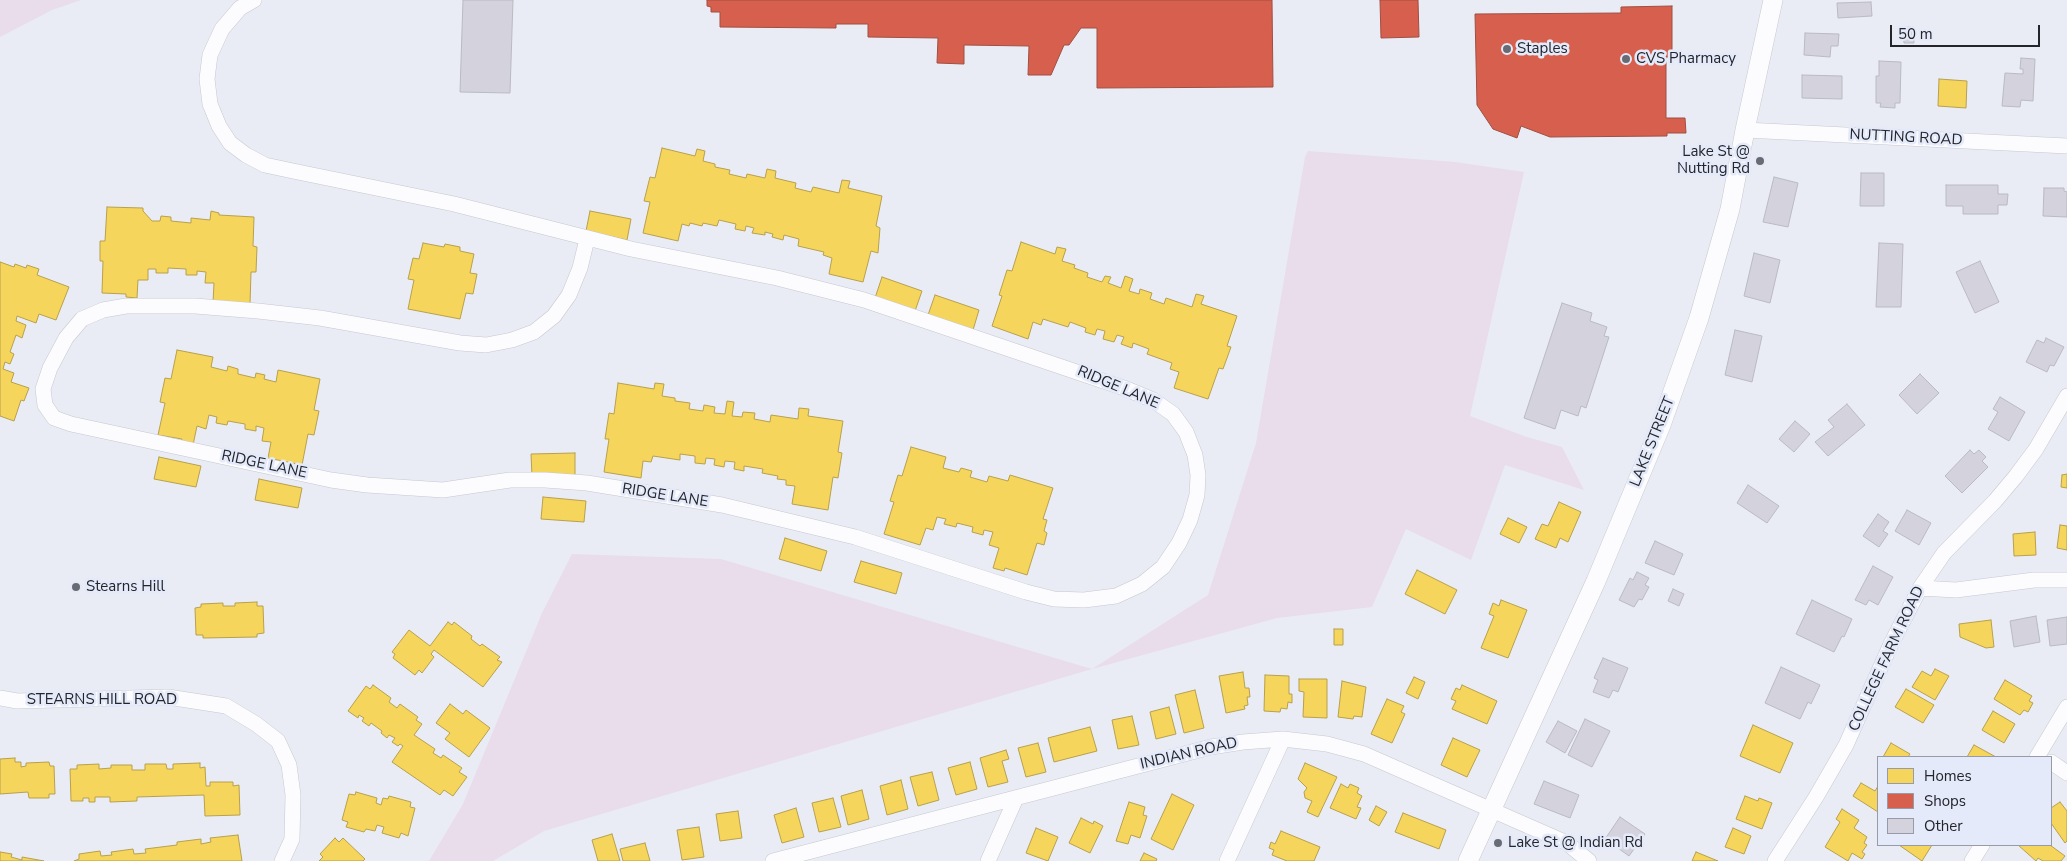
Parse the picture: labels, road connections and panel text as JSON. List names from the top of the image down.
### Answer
{
  "streets": {
    "street": [
      "NUTTING ROAD",
      "RIDGE LANE",
      "LAKE STREET",
      "COLLEGE FARM ROAD",
      "STEARNS HILL ROAD",
      "INDIAN ROAD"
    ]
  },
  "crossings": [
    ["NUTTING ROAD", "LAKE STREET"],
    ["LAKE STREET", "INDIAN ROAD"]
  ],
  "places": [
    "Staples",
    "CVS Pharmacy",
    "Lake St @ Nutting Rd",
    "Stearns Hill",
    "Lake St @ Indian Rd"
  ],
  "legend": ["Homes", "Shops", "Other"],
  "scale_bar": "50 m"
}
